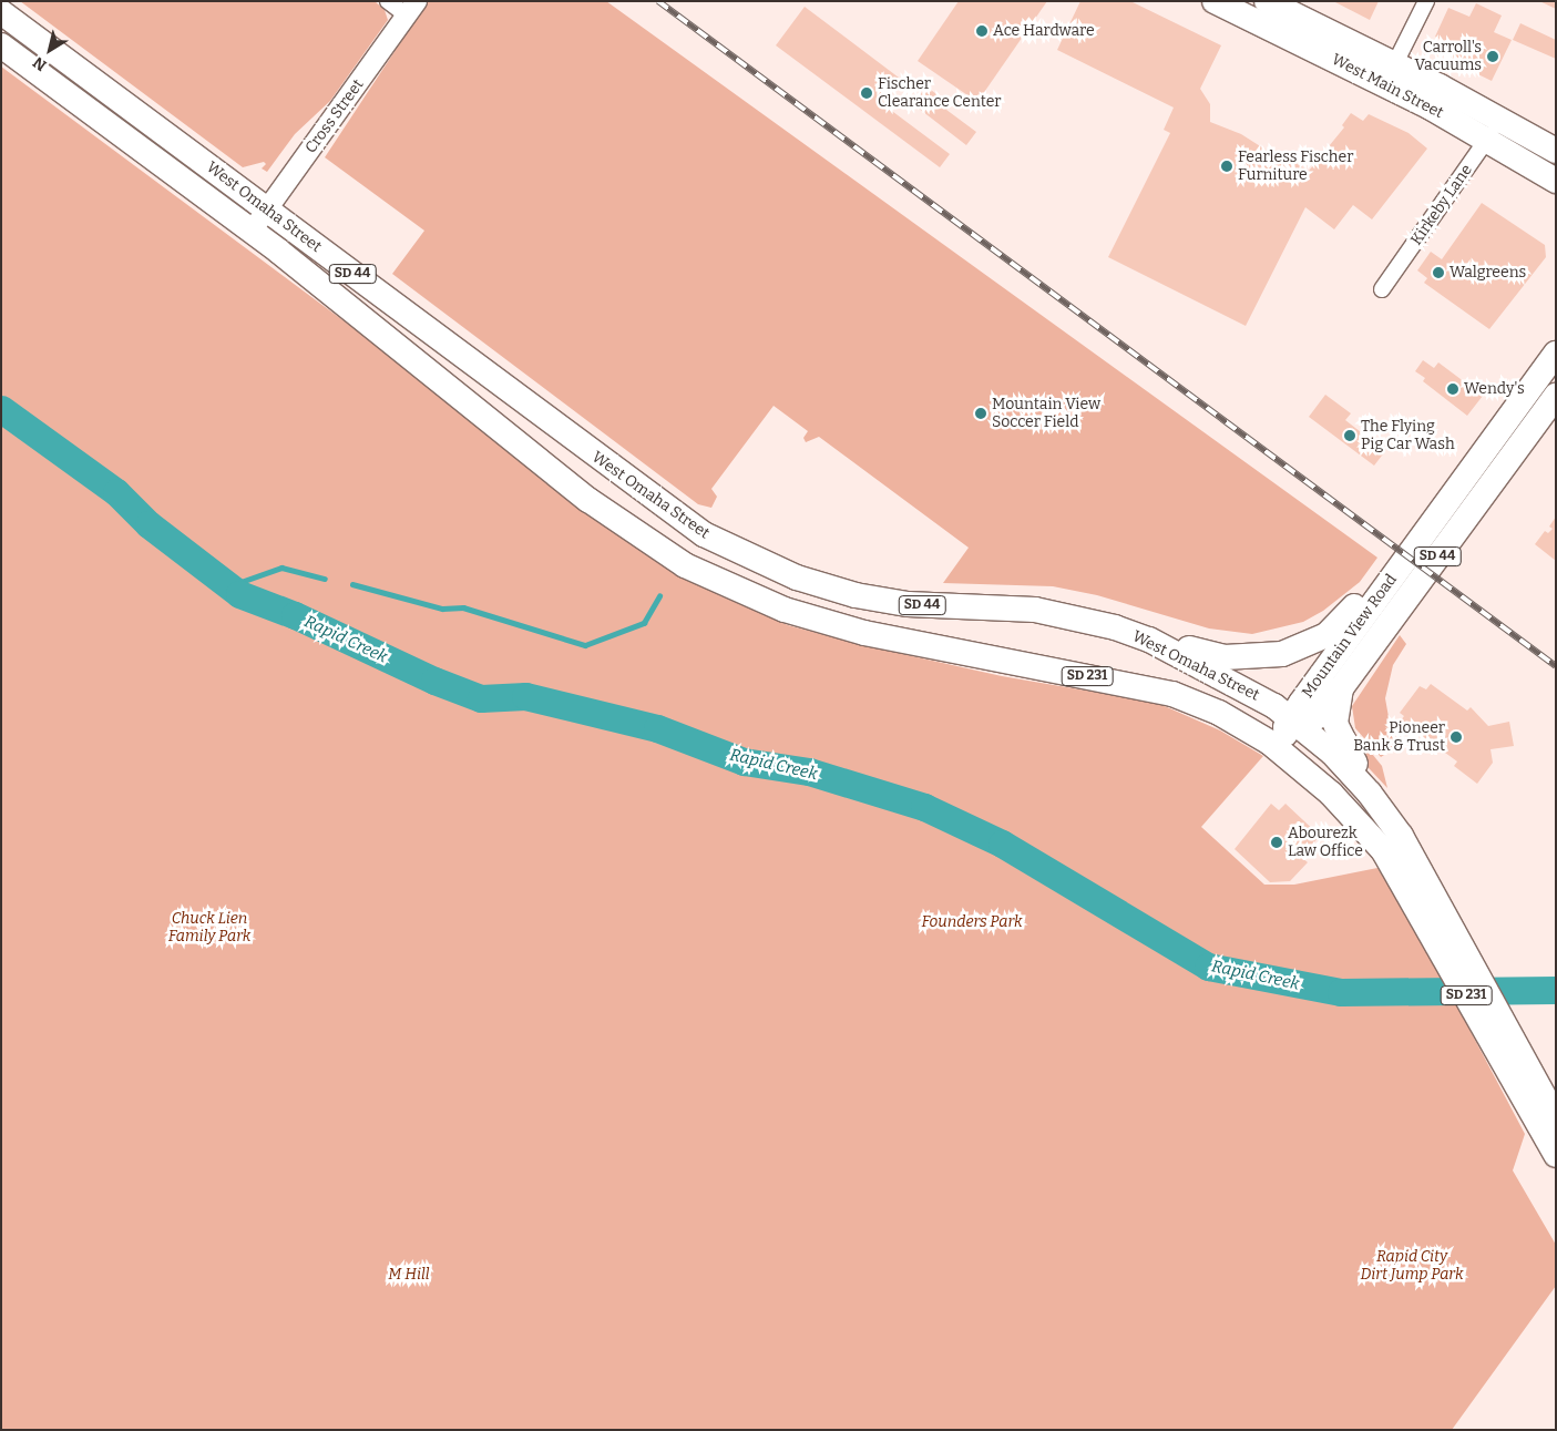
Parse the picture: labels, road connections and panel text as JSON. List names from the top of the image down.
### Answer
{
  "streets": {
    "main road": [
      "West Main Street",
      "West Omaha Street",
      "SD 44",
      "Mountain View Road",
      "SD 231"
    ],
    "street": ["Cross Street", "Kirkeby Lane"]
  },
  "crossings": [
    ["West Main Street", "Kirkeby Lane"],
    ["Cross Street", "West Omaha Street"],
    ["West Omaha Street", "SD 44"],
    ["West Omaha Street", "Mountain View Road"],
    ["West Omaha Street", "SD 231"],
    ["SD 44", "Mountain View Road"]
  ],
  "water": ["Rapid Creek"],
  "parks": [
    "Chuck Lien Family Park",
    "Founders Park",
    "Rapid City Dirt Jump Park",
    "M Hill"
  ],
  "places": [
    "Ace Hardware",
    "Carroll's Vacuums",
    "Fischer Clearance Center",
    "Fearless Fischer Furniture",
    "Walgreens",
    "Wendy's",
    "Mountain View Soccer Field",
    "The Flying Pig Car Wash",
    "Pioneer Bank & Trust",
    "Abourezk Law Office"
  ],
  "north": "bottom left"
}
